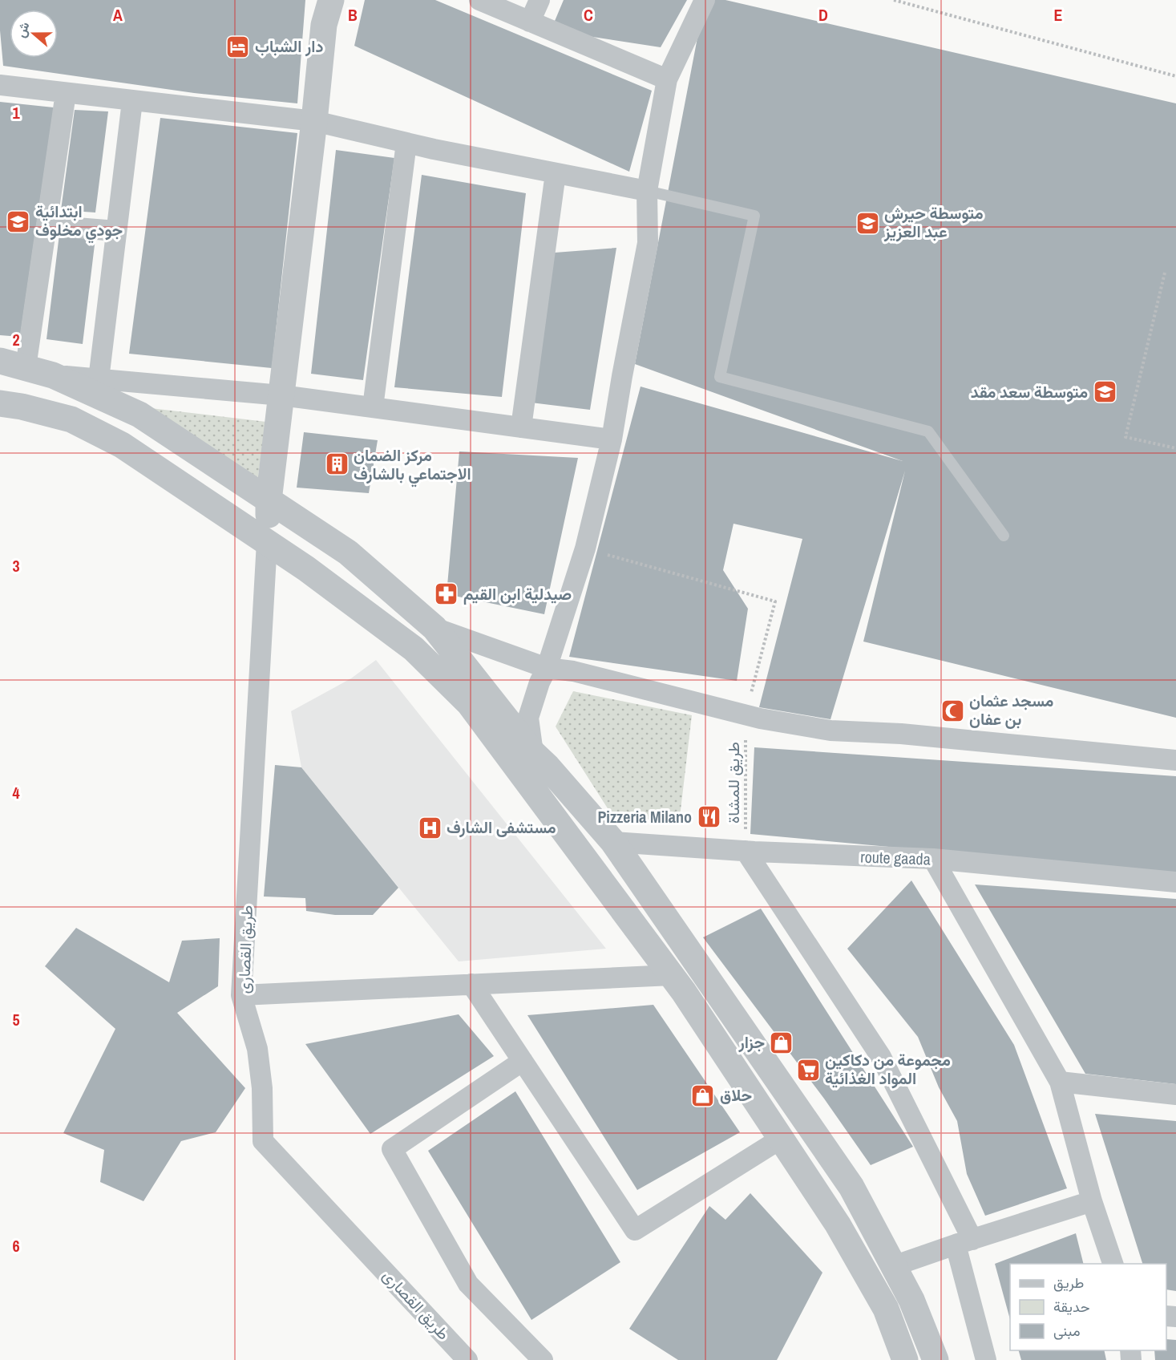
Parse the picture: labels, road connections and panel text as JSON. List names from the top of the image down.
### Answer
{
  "streets": {
    "street": ["route gaada", "طريق القصارى"],
    "path": ["طريق للمشاة"]
  },
  "crossings": [
    ["طريق للمشاة", "route gaada"]
  ],
  "places": {
    "hotel": ["دار الشباب"],
    "school or university": ["ابتدائية جودي مخلوف", "متوسطة حيرش عبد العزيز", "متوسطة سعد مقد"],
    "building": ["مركز الضمان الاجتماعي بالشارف"],
    "pharmacy": ["صيدلية ابن القيم"],
    "mosque": ["مسجد عثمان بن عفان"],
    "restaurant": ["Pizzeria Milano"],
    "hospital": ["مستشفى الشارف"],
    "shop": ["جزار", "حلاق"],
    "supermarket": ["مجموعة من دكاكين المواد الغذائية"]
  },
  "legend": ["طريق", "حديقة", "مبنى"],
  "north": "left",
  "grid": {
    "columns": [
      "A",
      "B",
      "C",
      "D",
      "E"
    ],
    "rows": [
      "1",
      "2",
      "3",
      "4",
      "5",
      "6"
    ]
  }
}
